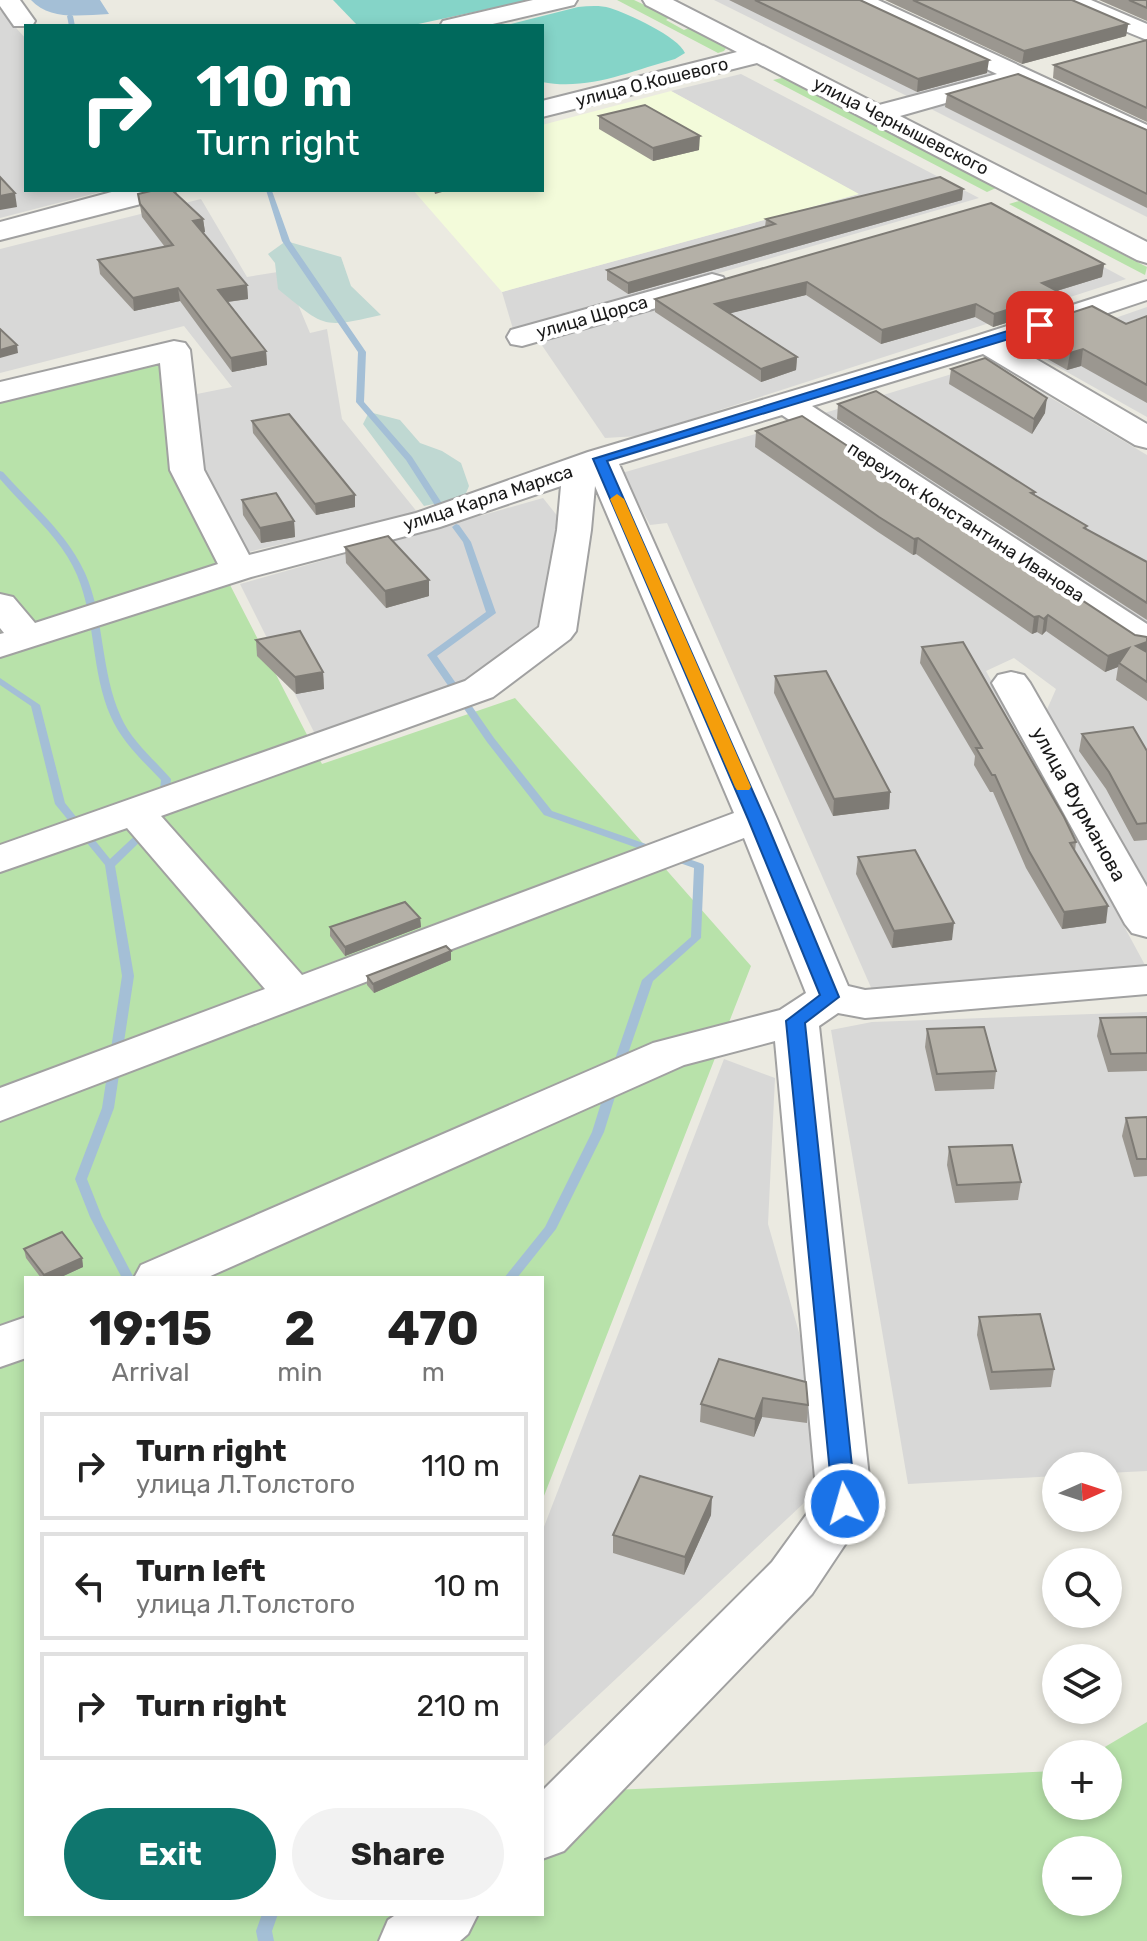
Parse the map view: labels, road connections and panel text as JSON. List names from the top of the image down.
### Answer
{
  "streets": {
    "street": [
      "улица О.Кошевого",
      "улица Чернышевского",
      "улица Щорса",
      "улица Карла Маркса",
      "переулок Константина Иванова",
      "улица Фурманова"
    ]
  },
  "crossings": [
    ["улица О.Кошевого", "улица Чернышевского"],
    ["улица Карла Маркса", "переулок Константина Иванова"]
  ],
  "north": "right",
  "page": {
    "turn": ["110 m", "Turn right"],
    "eta": [
      "19:15",
      "Arrival",
      "2",
      "min",
      "470",
      "m"
    ],
    "list": [
      {
        "name": "Turn right",
        "note": "улица Л.Толстого",
        "value": "110 m"
      },
      {
        "name": "Turn left",
        "note": "улица Л.Толстого",
        "value": "10 m"
      },
      {
        "name": "Turn right",
        "value": "210 m"
      }
    ],
    "map_buttons": ["+", "−"],
    "buttons": ["Exit", "Share"]
  }
}
